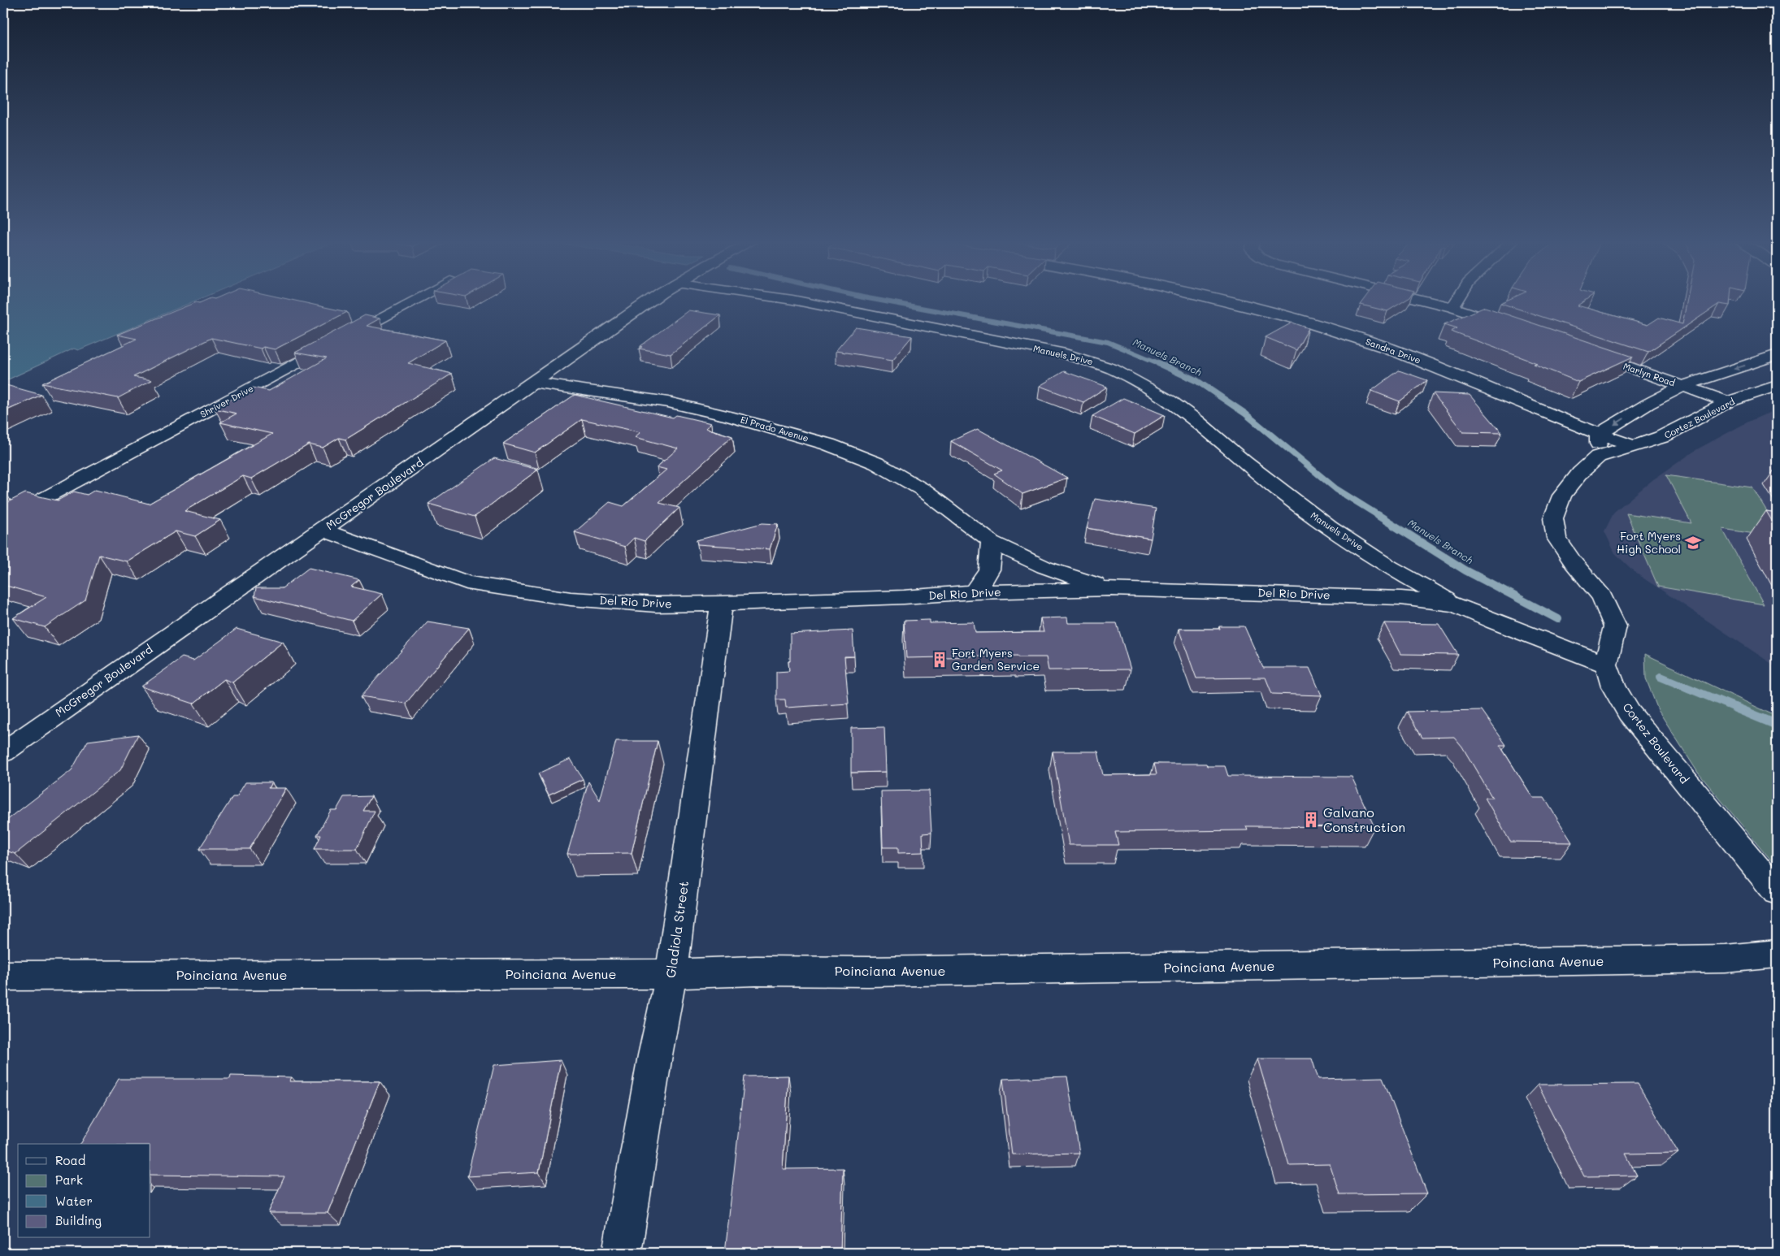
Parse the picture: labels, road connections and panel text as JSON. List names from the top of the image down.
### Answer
{
  "streets": {
    "street": [
      "Sandra Drive",
      "Manuels Drive",
      "Marlyn Road",
      "Shriver Drive",
      "Cortez Boulevard",
      "El Prado Avenue",
      "McGregor Boulevard",
      "Del Rio Drive",
      "Gladiola Street",
      "Poinciana Avenue"
    ]
  },
  "crossings": [
    ["Sandra Drive", "Cortez Boulevard"],
    ["Manuels Drive", "Del Rio Drive"],
    ["Marlyn Road", "Cortez Boulevard"],
    ["Cortez Boulevard", "Del Rio Drive"],
    ["El Prado Avenue", "McGregor Boulevard"],
    ["El Prado Avenue", "Del Rio Drive"],
    ["McGregor Boulevard", "Del Rio Drive"],
    ["Del Rio Drive", "Gladiola Street"],
    ["Gladiola Street", "Poinciana Avenue"]
  ],
  "water": ["Manuels Branch"],
  "places": {
    "school or university": ["Fort Myers High School"],
    "building": ["Fort Myers Garden Service", "Galvano Construction"]
  },
  "legend": [
    "Road",
    "Park",
    "Water",
    "Building"
  ]
}
